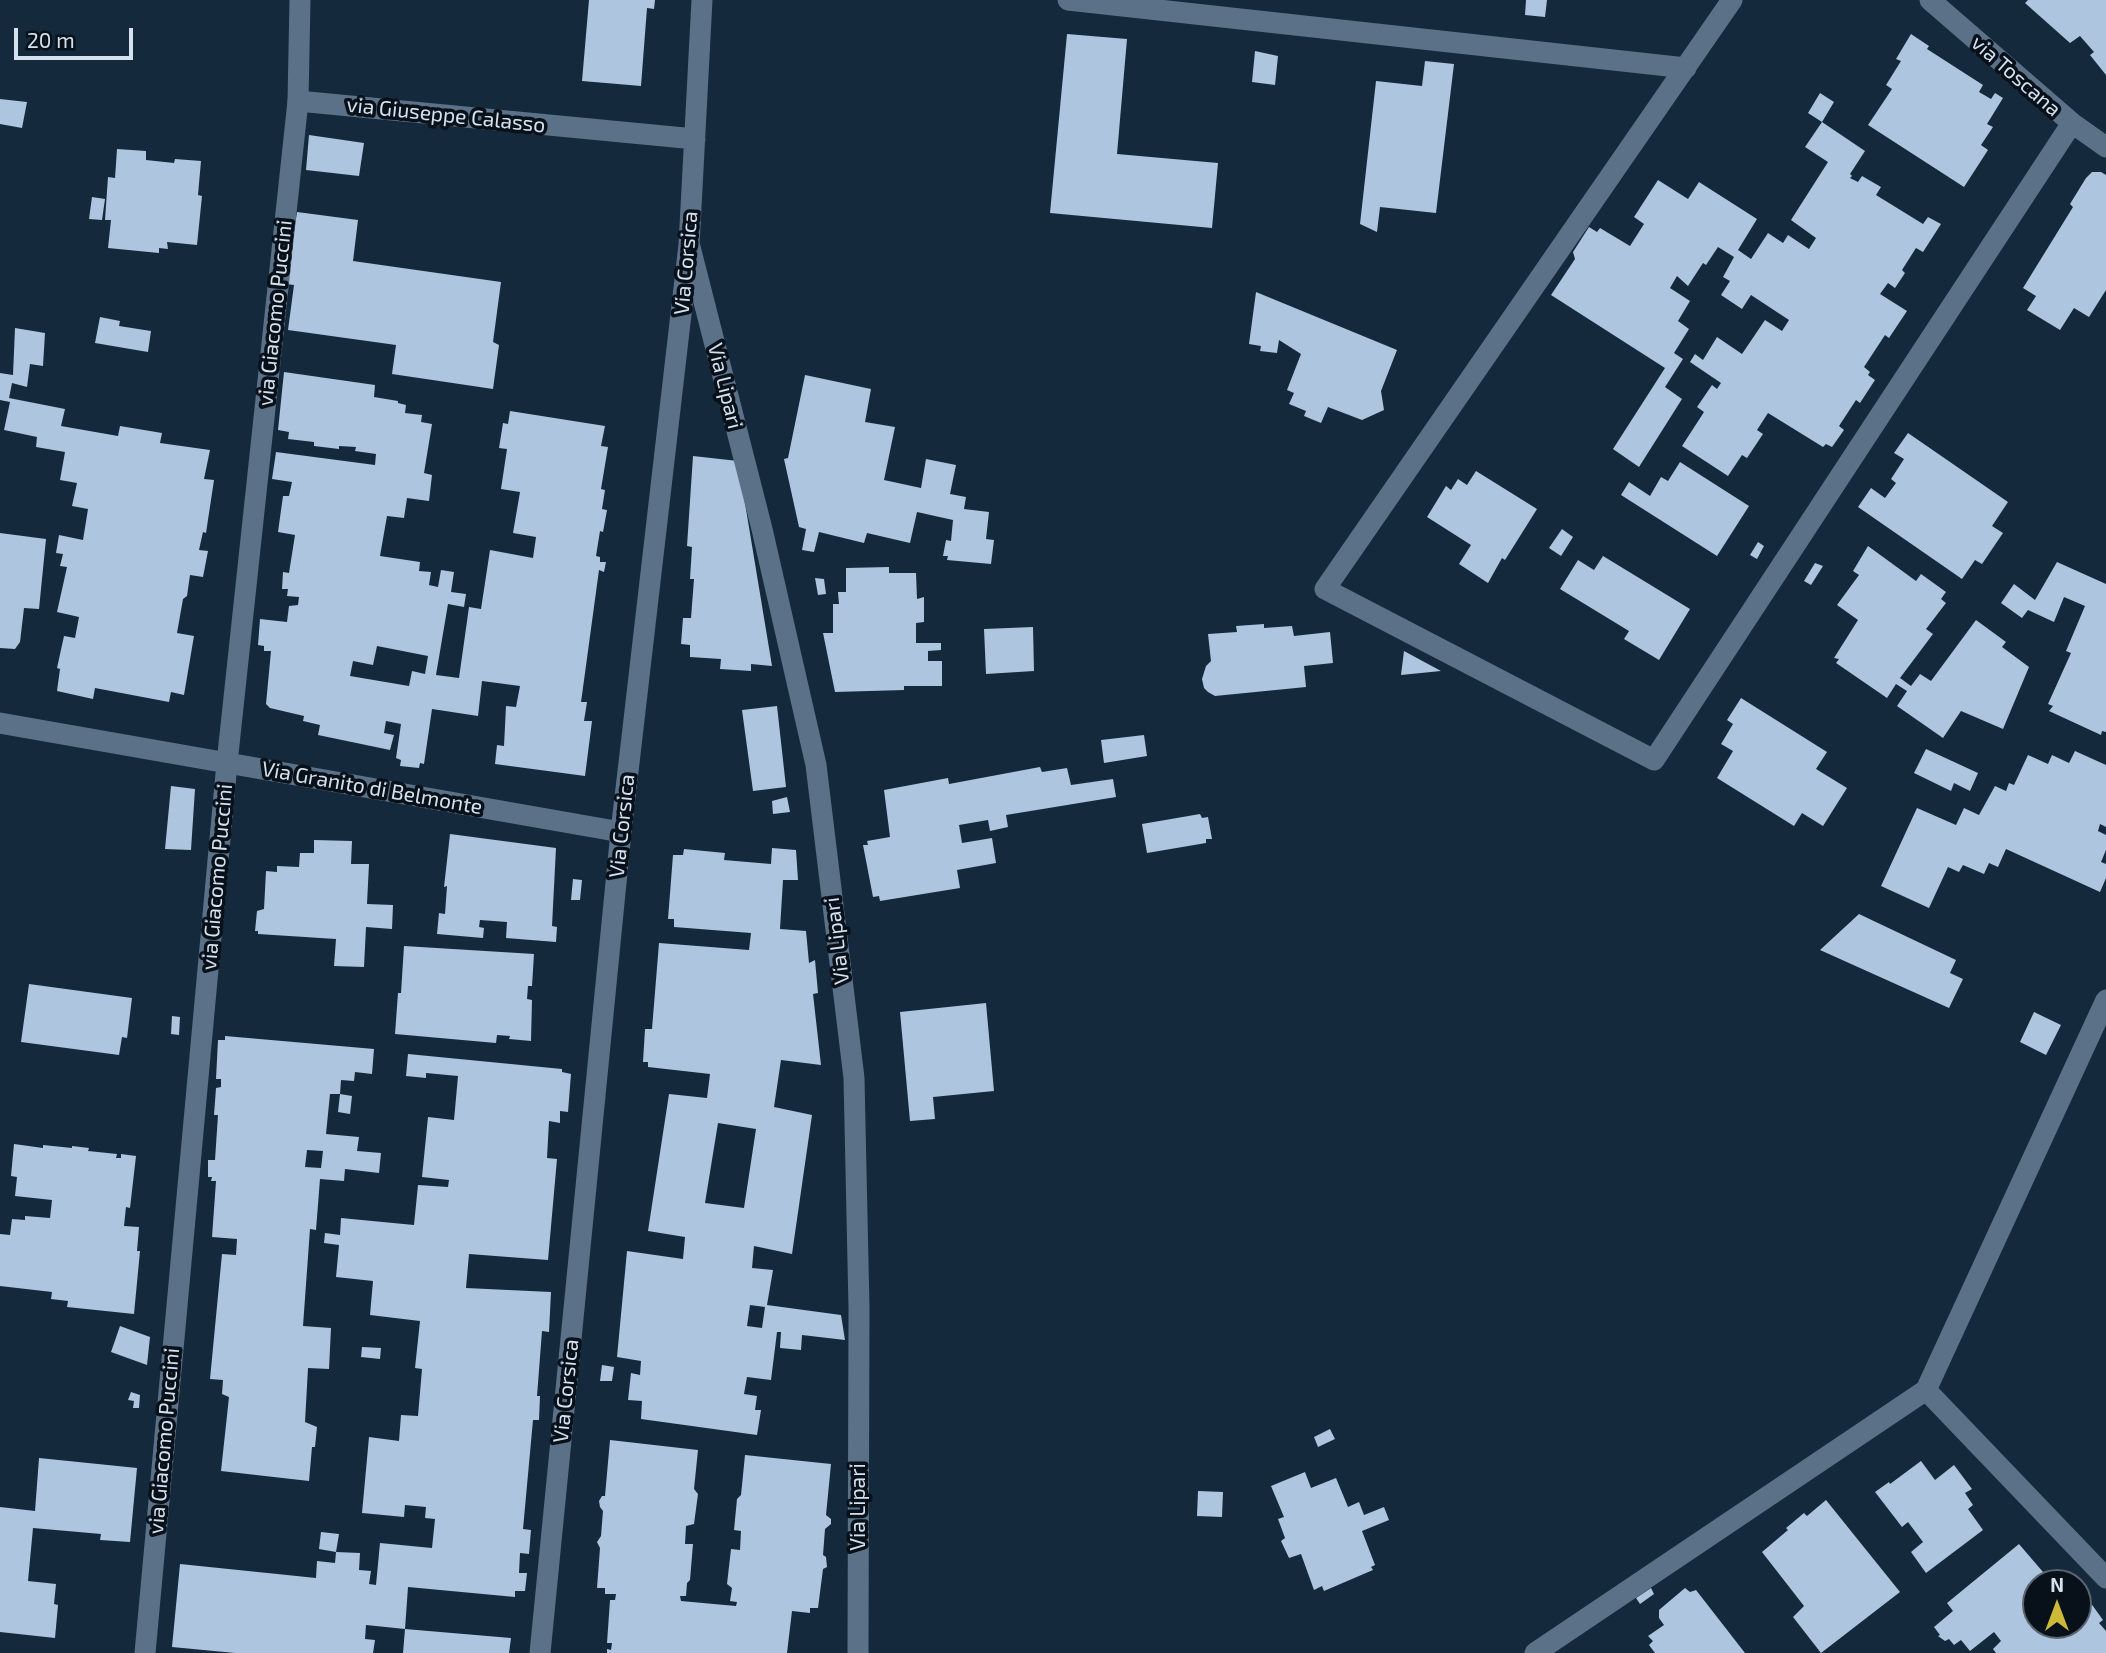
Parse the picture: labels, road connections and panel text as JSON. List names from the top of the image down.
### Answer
{
  "streets": {
    "street": [
      "via Toscana",
      "via Giuseppe Calasso",
      "Via Corsica",
      "via Giacomo Puccini",
      "Via Lipari",
      "Via Granito di Belmonte"
    ]
  },
  "crossings": [
    ["via Giuseppe Calasso", "Via Corsica"],
    ["via Giuseppe Calasso", "via Giacomo Puccini"],
    ["Via Corsica", "Via Lipari"],
    ["Via Corsica", "Via Granito di Belmonte"],
    ["via Giacomo Puccini", "Via Granito di Belmonte"]
  ],
  "scale_bar": "20 m",
  "north": "top"
}
